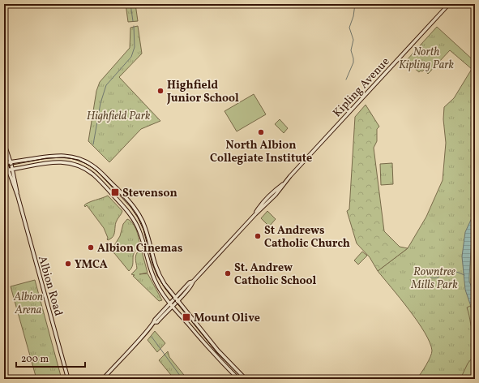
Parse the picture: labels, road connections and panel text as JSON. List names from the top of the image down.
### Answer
{
  "streets": {
    "main road": ["Kipling Avenue", "Albion Road"]
  },
  "parks": [
    "North Kipling Park",
    "Highfield Park",
    "Rowntree Mills Park",
    "Albion Arena"
  ],
  "places": {
    "other": [
      "Highfield Junior School",
      "North Albion Collegiate Institute",
      "St Andrews Catholic Church",
      "Albion Cinemas",
      "YMCA",
      "St. Andrew Catholic School"
    ],
    "transit": ["Stevenson", "Mount Olive"]
  },
  "scale_bar": "200 m"
}
